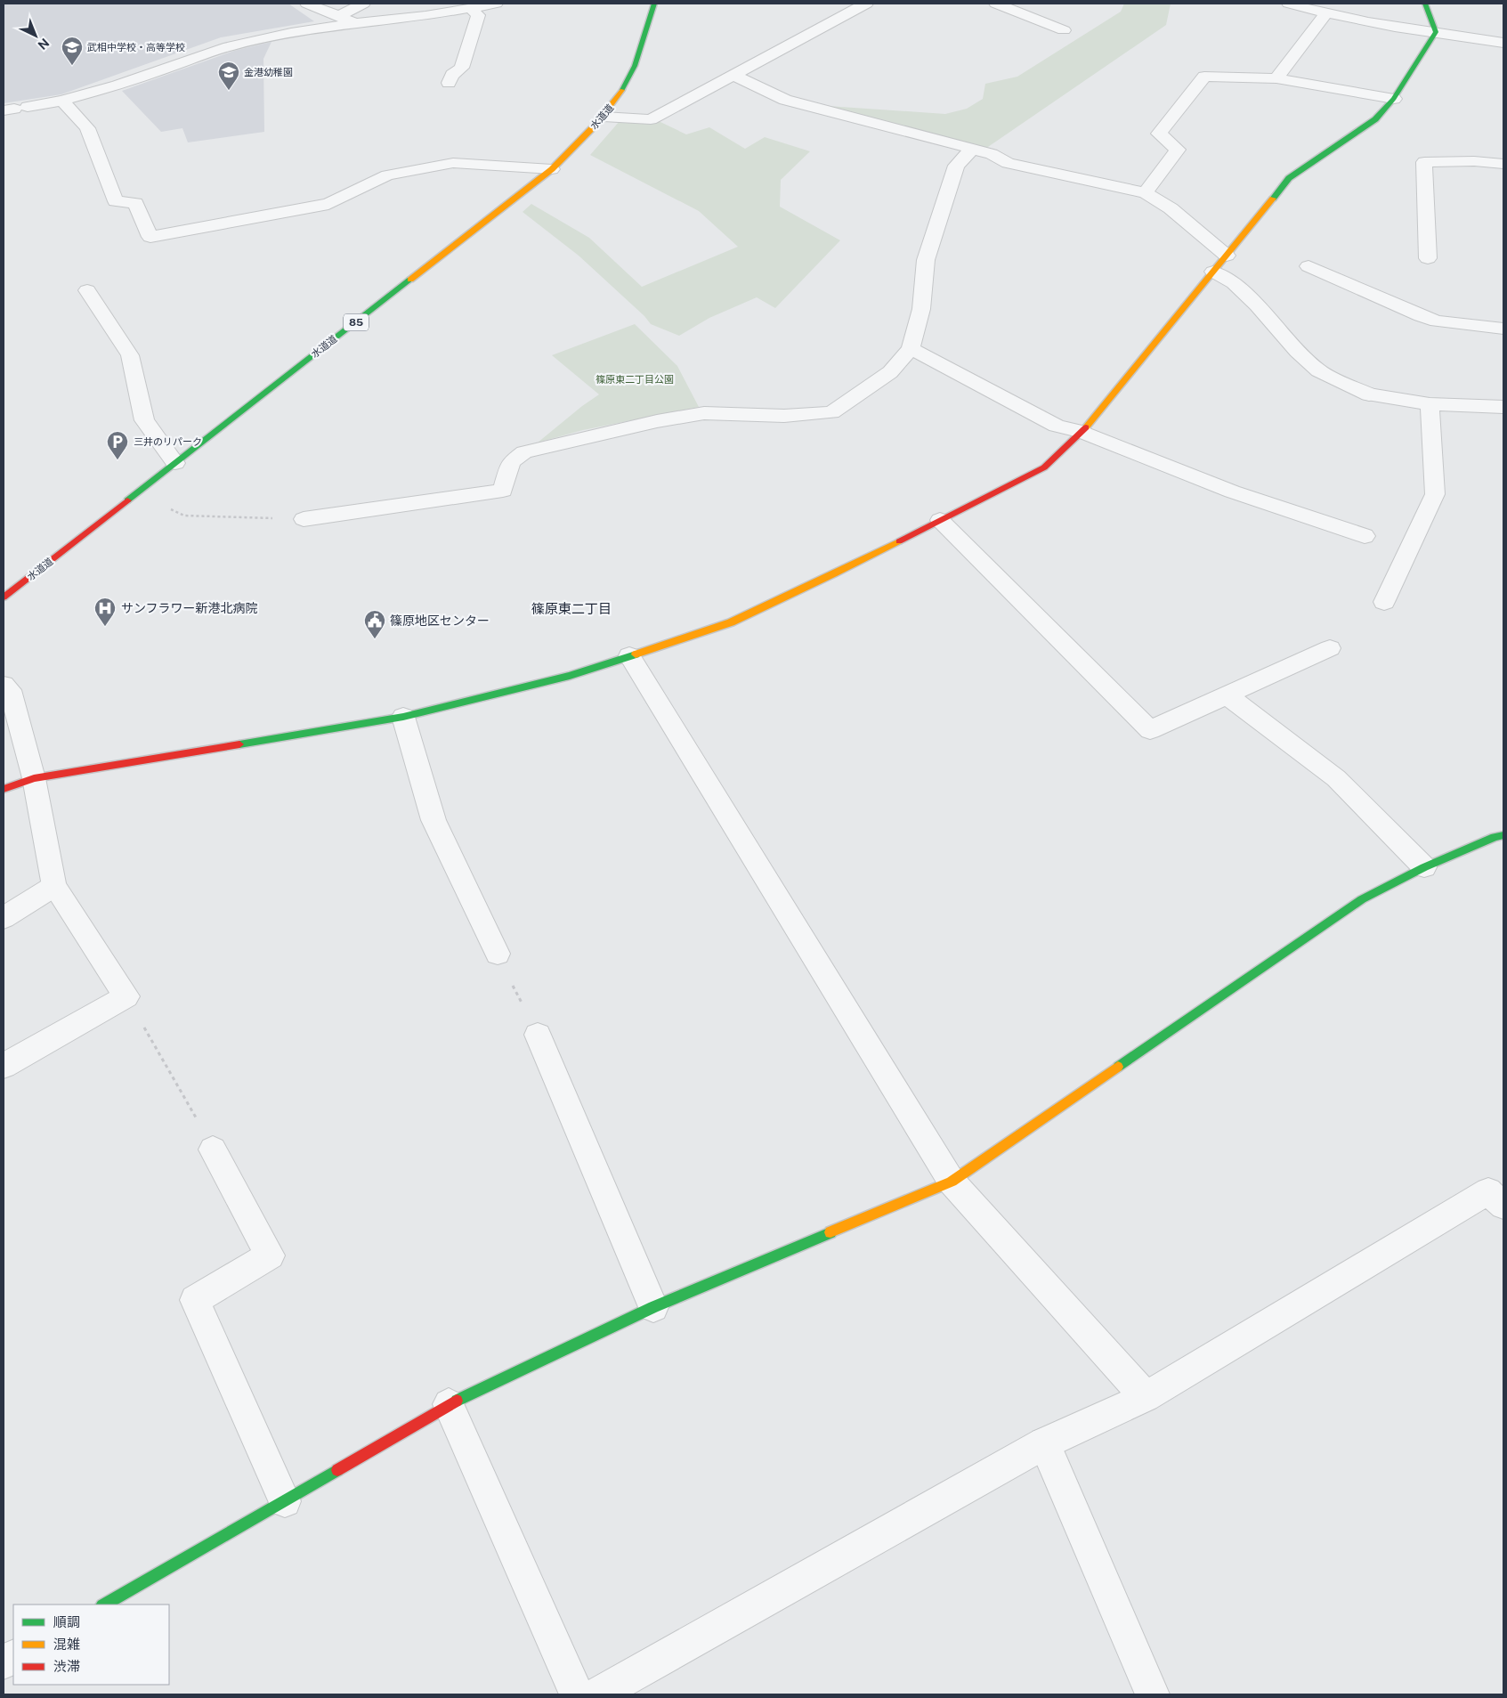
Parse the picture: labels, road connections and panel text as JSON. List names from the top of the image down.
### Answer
{
  "streets": {
    "street": ["水道道", "85"]
  },
  "districts": ["篠原東二丁目"],
  "parks": ["篠原東二丁目公園"],
  "places": {
    "school or university": ["武相中学校・高等学校", "金港幼稚園"],
    "parking": ["三井のリパーク"],
    "hospital": ["サンフラワー新港北病院"],
    "public building": ["篠原地区センター"]
  },
  "legend": ["順調", "混雑", "渋滞"],
  "north": "bottom right"
}
